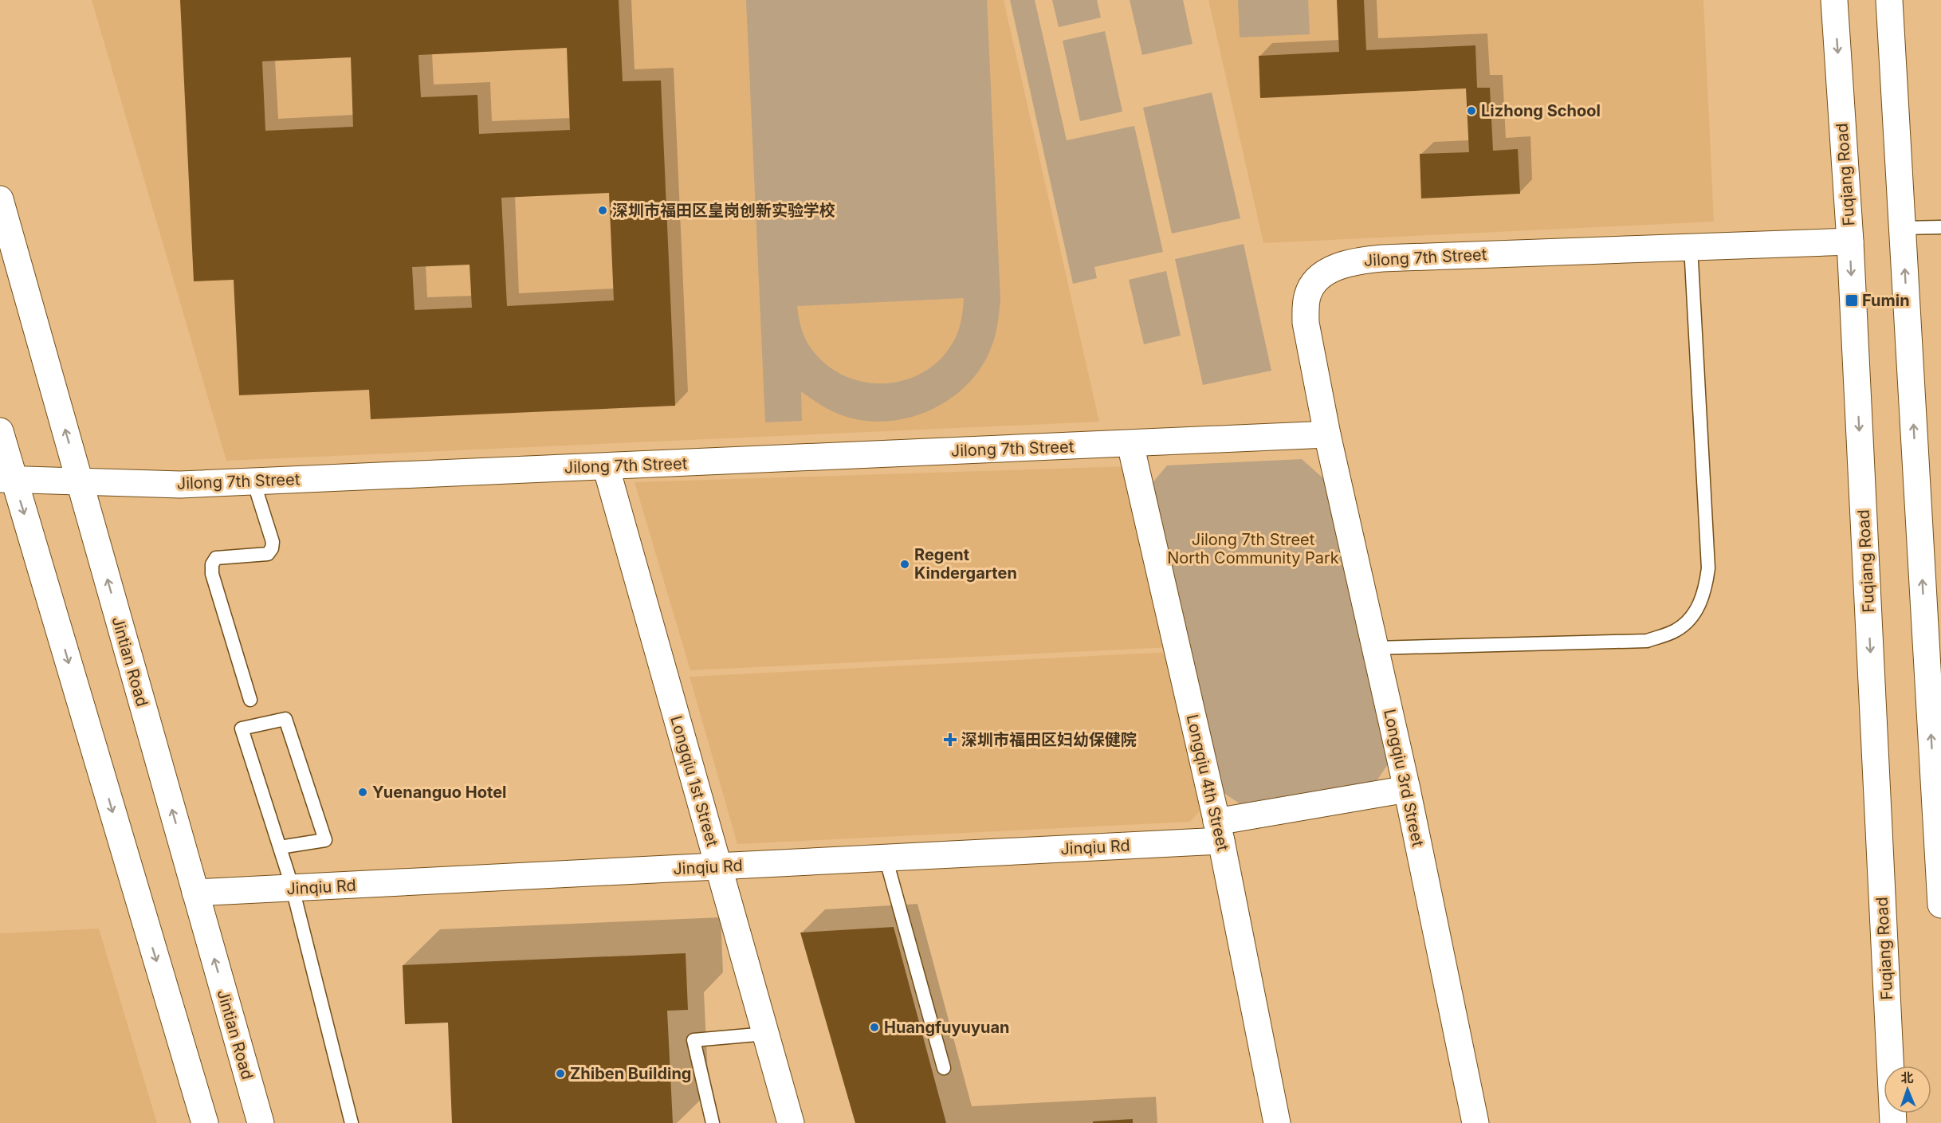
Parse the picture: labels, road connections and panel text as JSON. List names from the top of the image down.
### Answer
{
  "streets": {
    "street": [
      "Fuqiang Road",
      "Jilong 7th Street",
      "Jintian Road",
      "Longqiu 3rd Street",
      "Longqiu 1st Street",
      "Longqiu 4th Street",
      "Jinqiu Rd"
    ]
  },
  "crossings": [
    ["Fuqiang Road", "Jilong 7th Street"],
    ["Jilong 7th Street", "Jintian Road"],
    ["Jilong 7th Street", "Longqiu 3rd Street"],
    ["Jilong 7th Street", "Longqiu 1st Street"],
    ["Jilong 7th Street", "Longqiu 4th Street"],
    ["Jintian Road", "Jinqiu Rd"],
    ["Longqiu 3rd Street", "Jinqiu Rd"],
    ["Longqiu 1st Street", "Jinqiu Rd"],
    ["Longqiu 4th Street", "Jinqiu Rd"]
  ],
  "parks": ["Jilong 7th Street North Community Park"],
  "places": {
    "other": [
      "Lizhong School",
      "深圳市福田区皇岗创新实验学校",
      "Regent Kindergarten",
      "Yuenanguo Hotel",
      "Huangfuyuyuan",
      "Zhiben Building"
    ],
    "transit": ["Fumin"],
    "health": ["深圳市福田区妇幼保健院"]
  },
  "north": "top"
}
